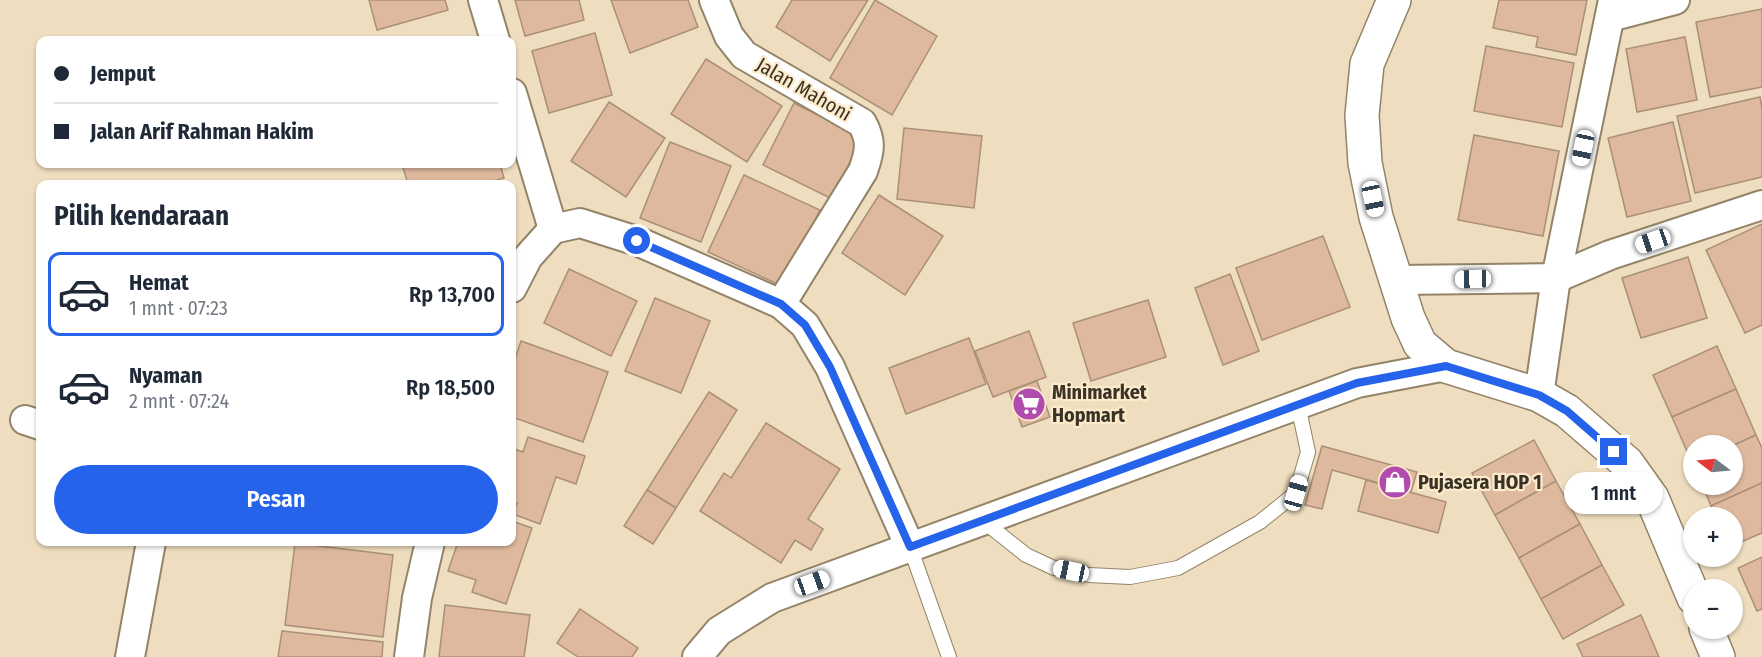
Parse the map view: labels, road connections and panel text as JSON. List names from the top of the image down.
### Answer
{
  "streets": {
    "street": ["Jalan Mahoni"]
  },
  "places": {
    "supermarket": ["Minimarket Hopmart"],
    "shop": ["Pujasera HOP 1"]
  },
  "north": "left",
  "page": {
    "banner": ["Jemput", "Jalan Arif Rahman Hakim"],
    "heading": "Pilih kendaraan",
    "list": [
      {
        "name": "Hemat",
        "note": "1 mnt · 07:23",
        "value": "Rp 13,700"
      },
      {
        "name": "Nyaman",
        "note": "2 mnt · 07:24",
        "value": "Rp 18,500"
      }
    ],
    "map_buttons": ["+", "−"],
    "buttons": "Pesan",
    "bubble": "1 mnt"
  }
}
